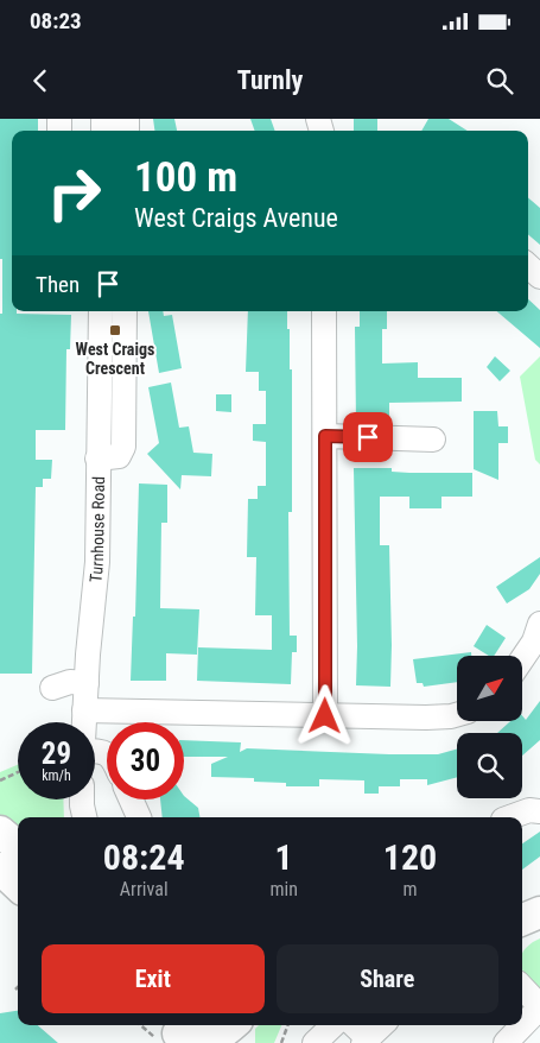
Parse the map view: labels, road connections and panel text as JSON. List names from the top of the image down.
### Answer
{
  "streets": {
    "street": ["Turnhouse Road"]
  },
  "places": {
    "transit": ["West Craigs Crescent"]
  },
  "north": "top right",
  "page": {
    "status": "08:23",
    "header": "Turnly",
    "turn": ["100 m", "West Craigs Avenue"],
    "then": "Then",
    "speed": "29 km/h",
    "limit": "30",
    "eta": [
      "08:24",
      "Arrival",
      "1",
      "min",
      "120",
      "m"
    ],
    "buttons": ["Exit", "Share"]
  }
}
